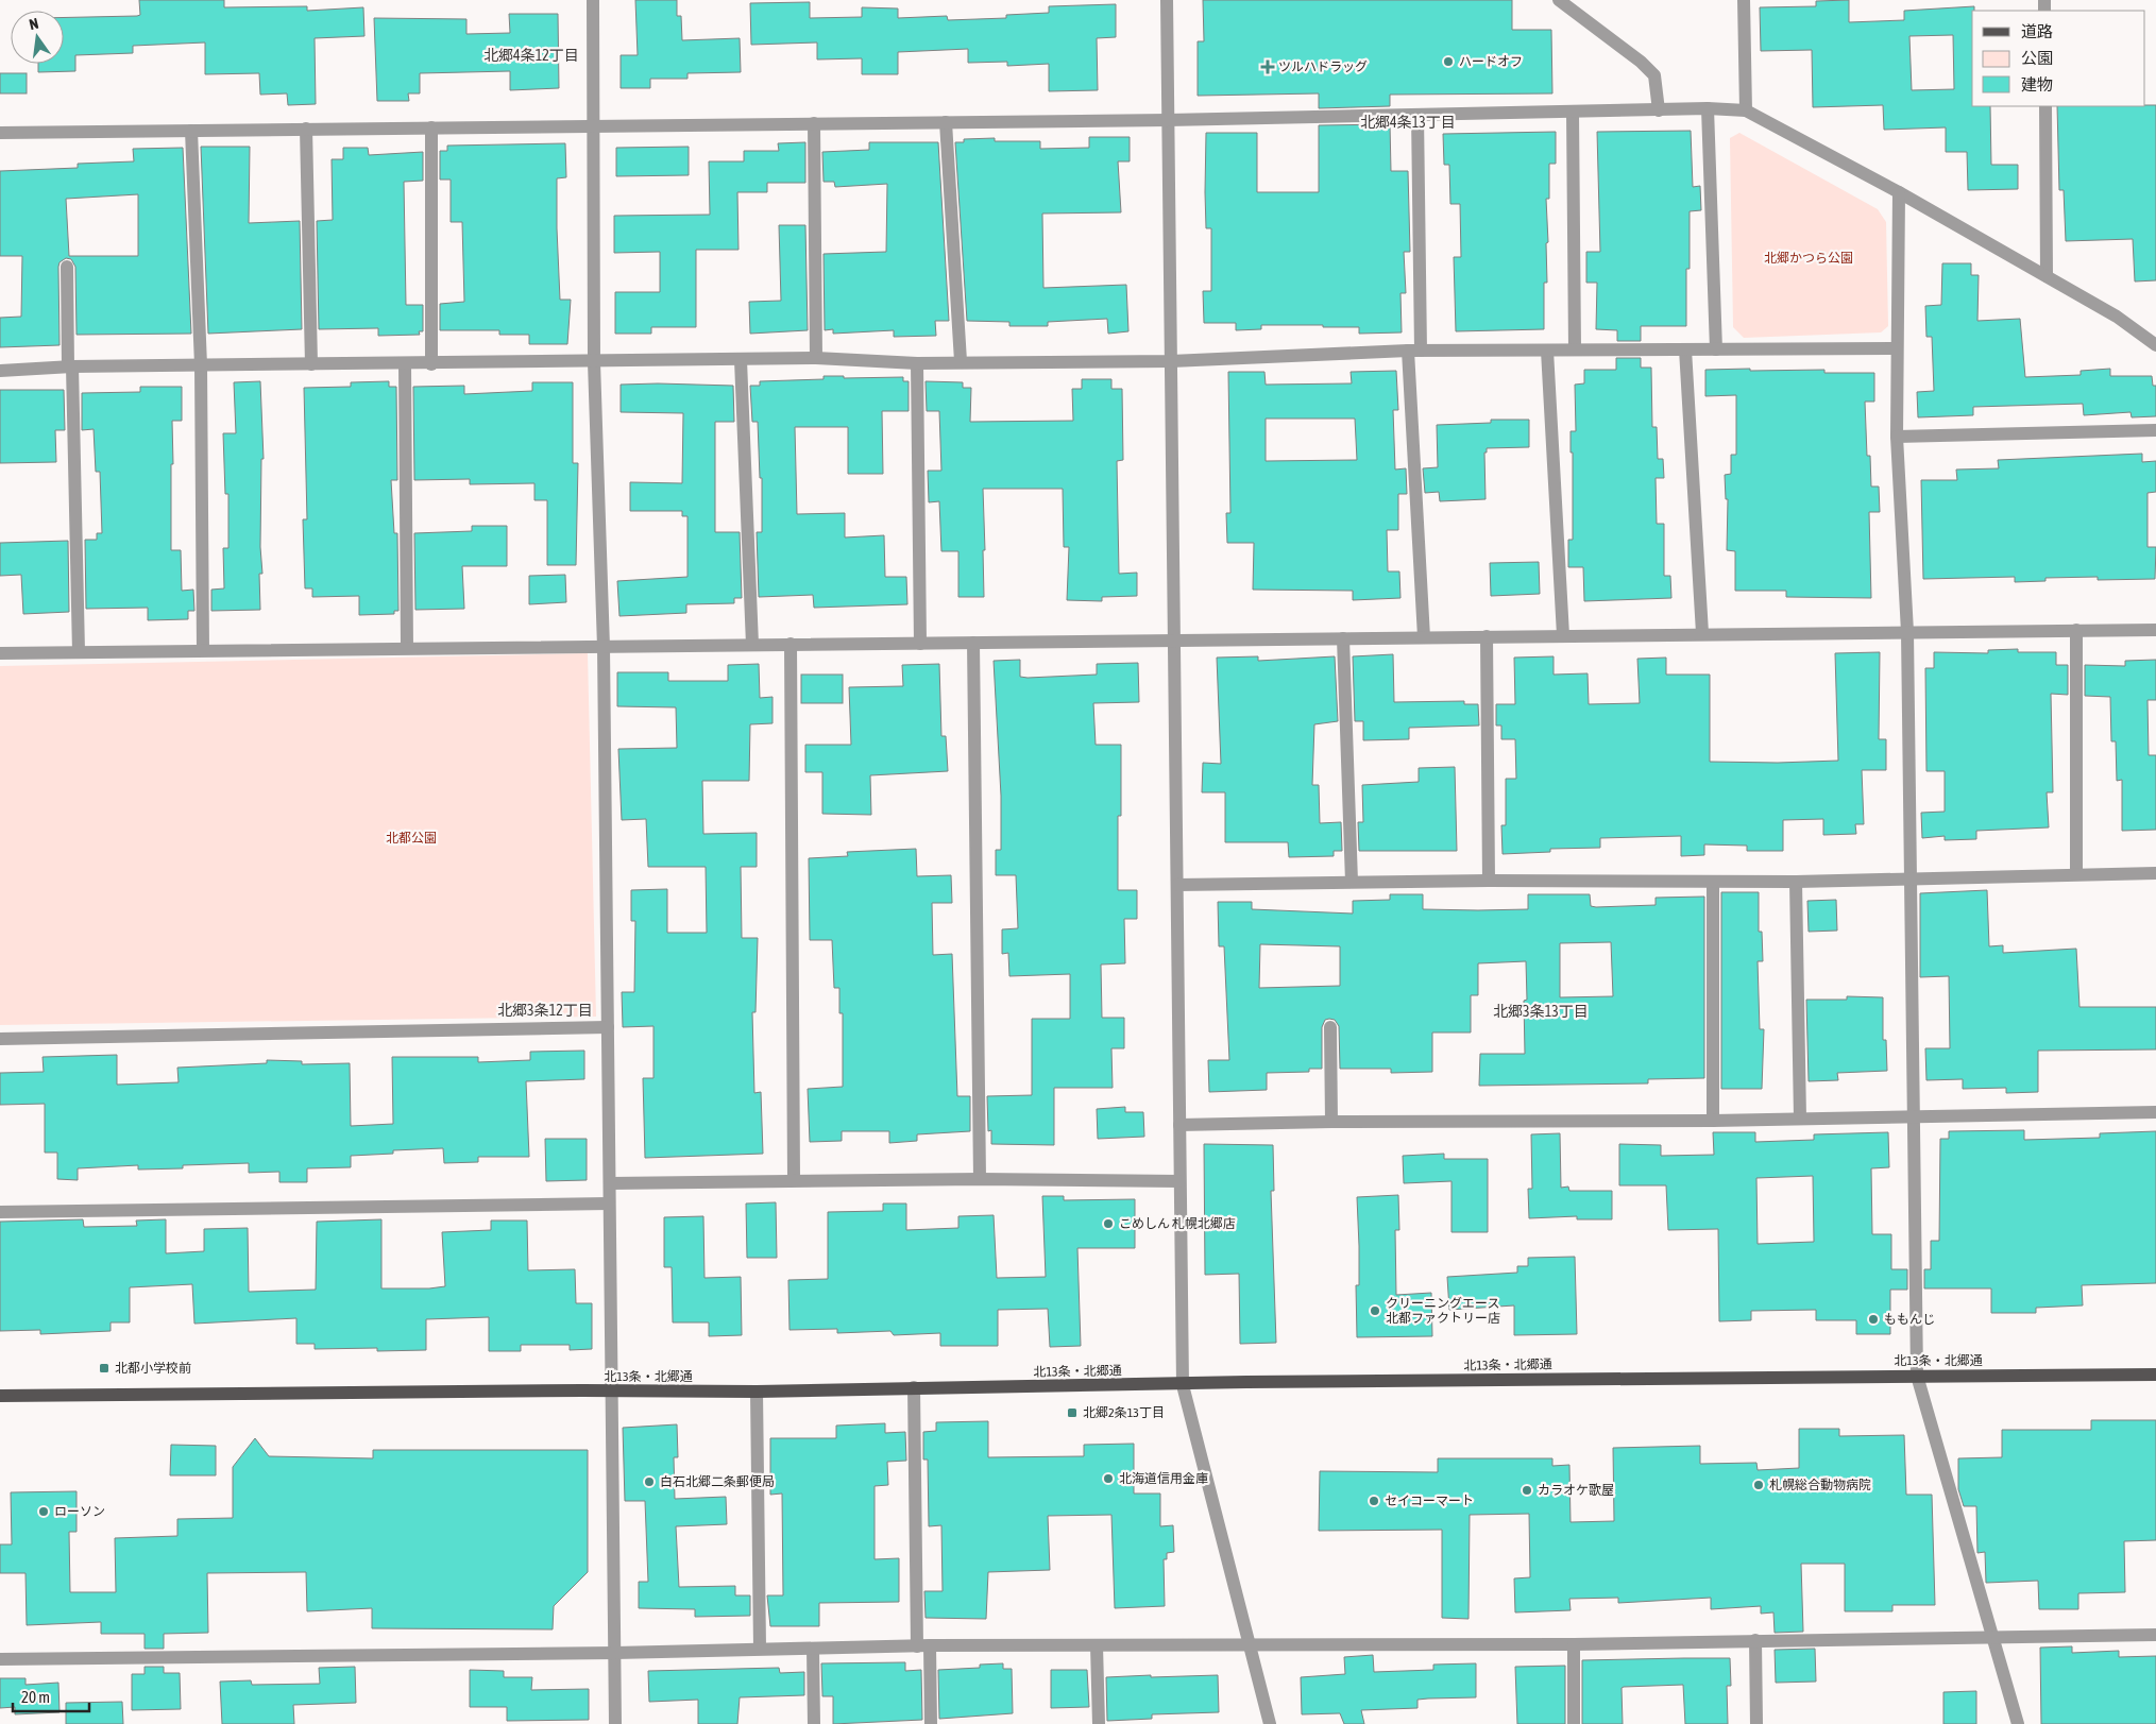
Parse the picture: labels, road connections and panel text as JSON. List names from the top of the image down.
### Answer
{
  "streets": {
    "main road": ["北13条・北郷通"]
  },
  "districts": [
    "北郷4条12丁目",
    "北郷4条13丁目",
    "北郷3条12丁目",
    "北郷3条13丁目"
  ],
  "parks": ["北郷かつら公園", "北都公園"],
  "places": {
    "other": [
      "ハードオフ",
      "こめしん 札幌北郷店",
      "クリーニングエース 北都ファクトリー店",
      "ももんじ",
      "北海道信用金庫",
      "白石北郷二条郵便局",
      "札幌総合動物病院",
      "カラオケ歌屋",
      "セイコーマート",
      "ローソン"
    ],
    "health": ["ツルハドラッグ"],
    "transit": ["北都小学校前", "北郷2条13丁目"]
  },
  "legend": ["道路", "公園", "建物"],
  "scale_bar": "20 m",
  "north": "top"
}
